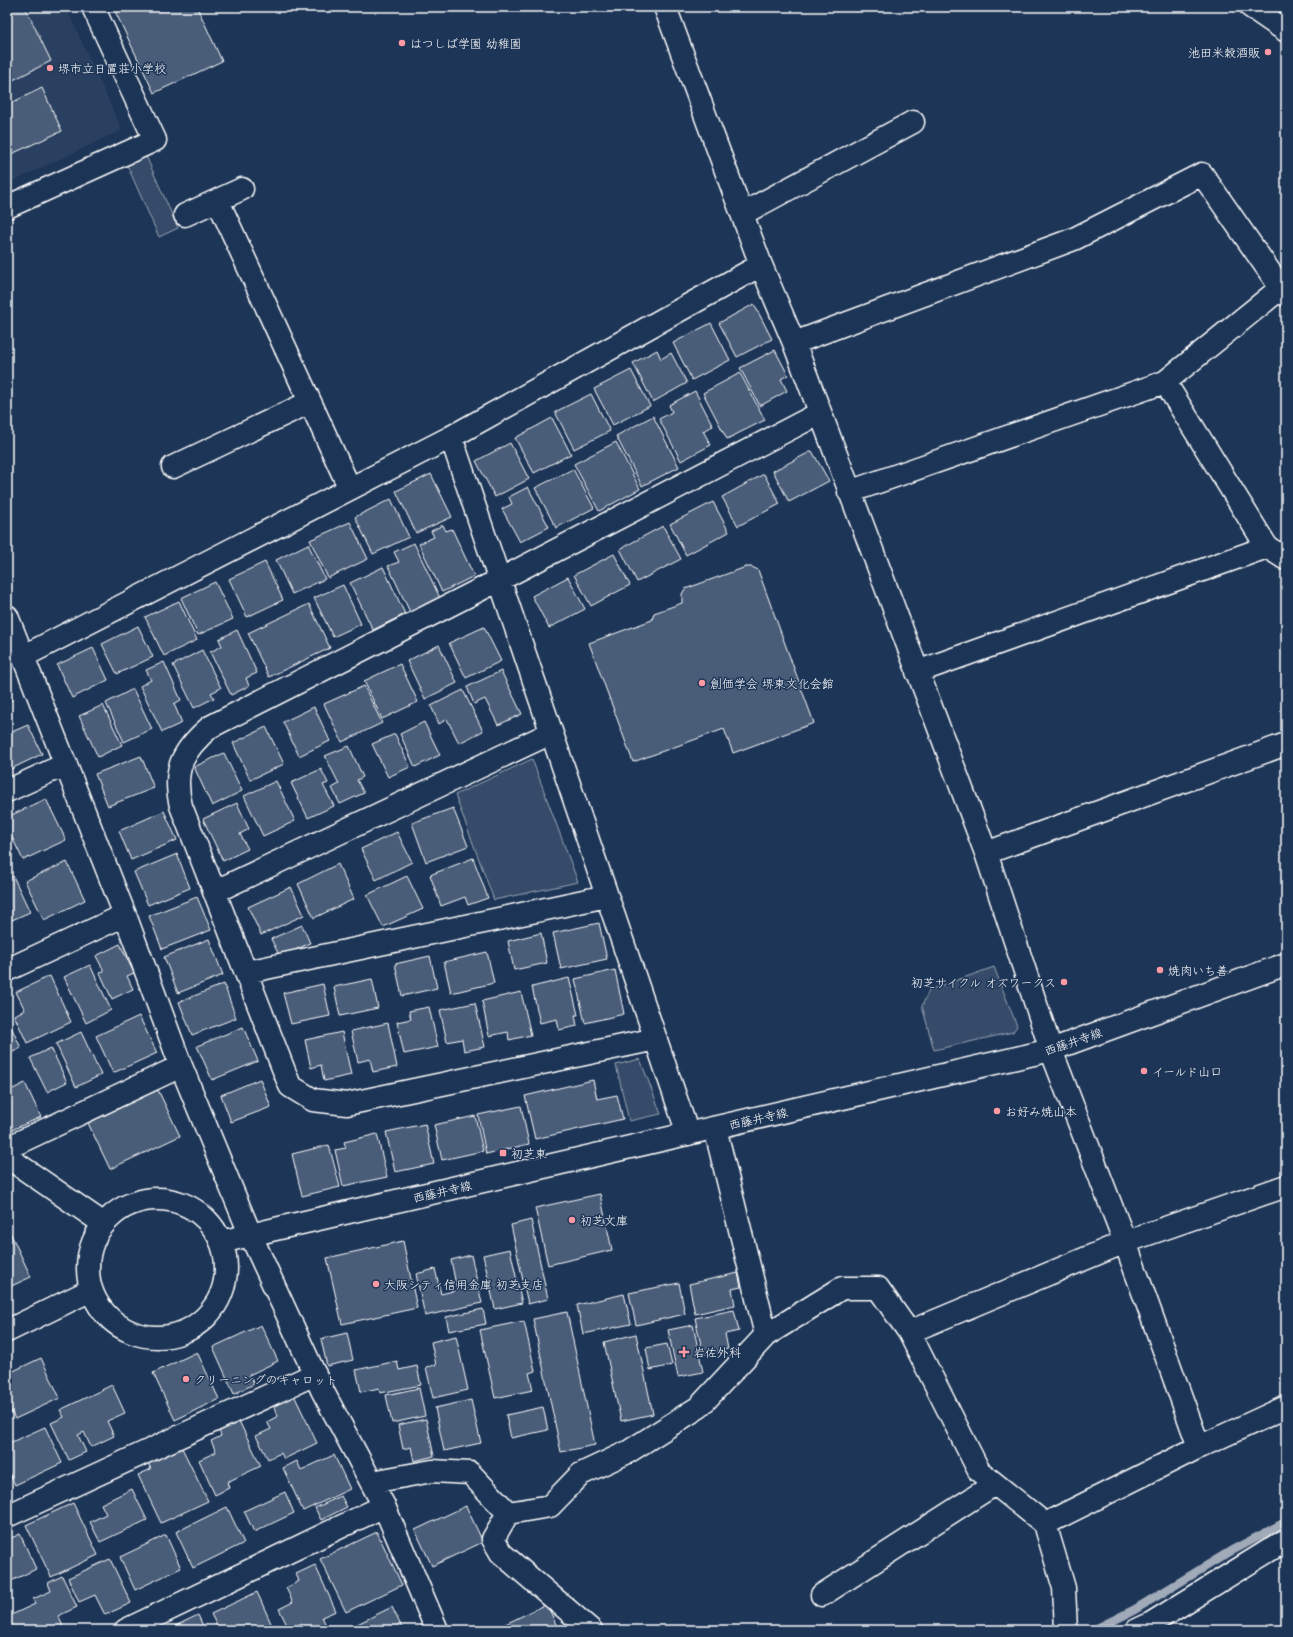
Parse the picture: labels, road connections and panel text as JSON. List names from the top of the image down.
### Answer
{
  "streets": {
    "street": ["西藤井寺線"]
  },
  "places": {
    "other": [
      "はつしば学園 幼稚園",
      "池田米穀酒販",
      "堺市立日置荘小学校",
      "創価学会 堺東文化会館",
      "焼肉いち善",
      "初芝サイクル オズワークス",
      "イールド山口",
      "お好み焼山本",
      "初芝文庫",
      "大阪シティ信用金庫 初芝支店",
      "クリーニングのキャロット"
    ],
    "transit": ["初芝東"],
    "health": ["岩佐外科"]
  }
}
